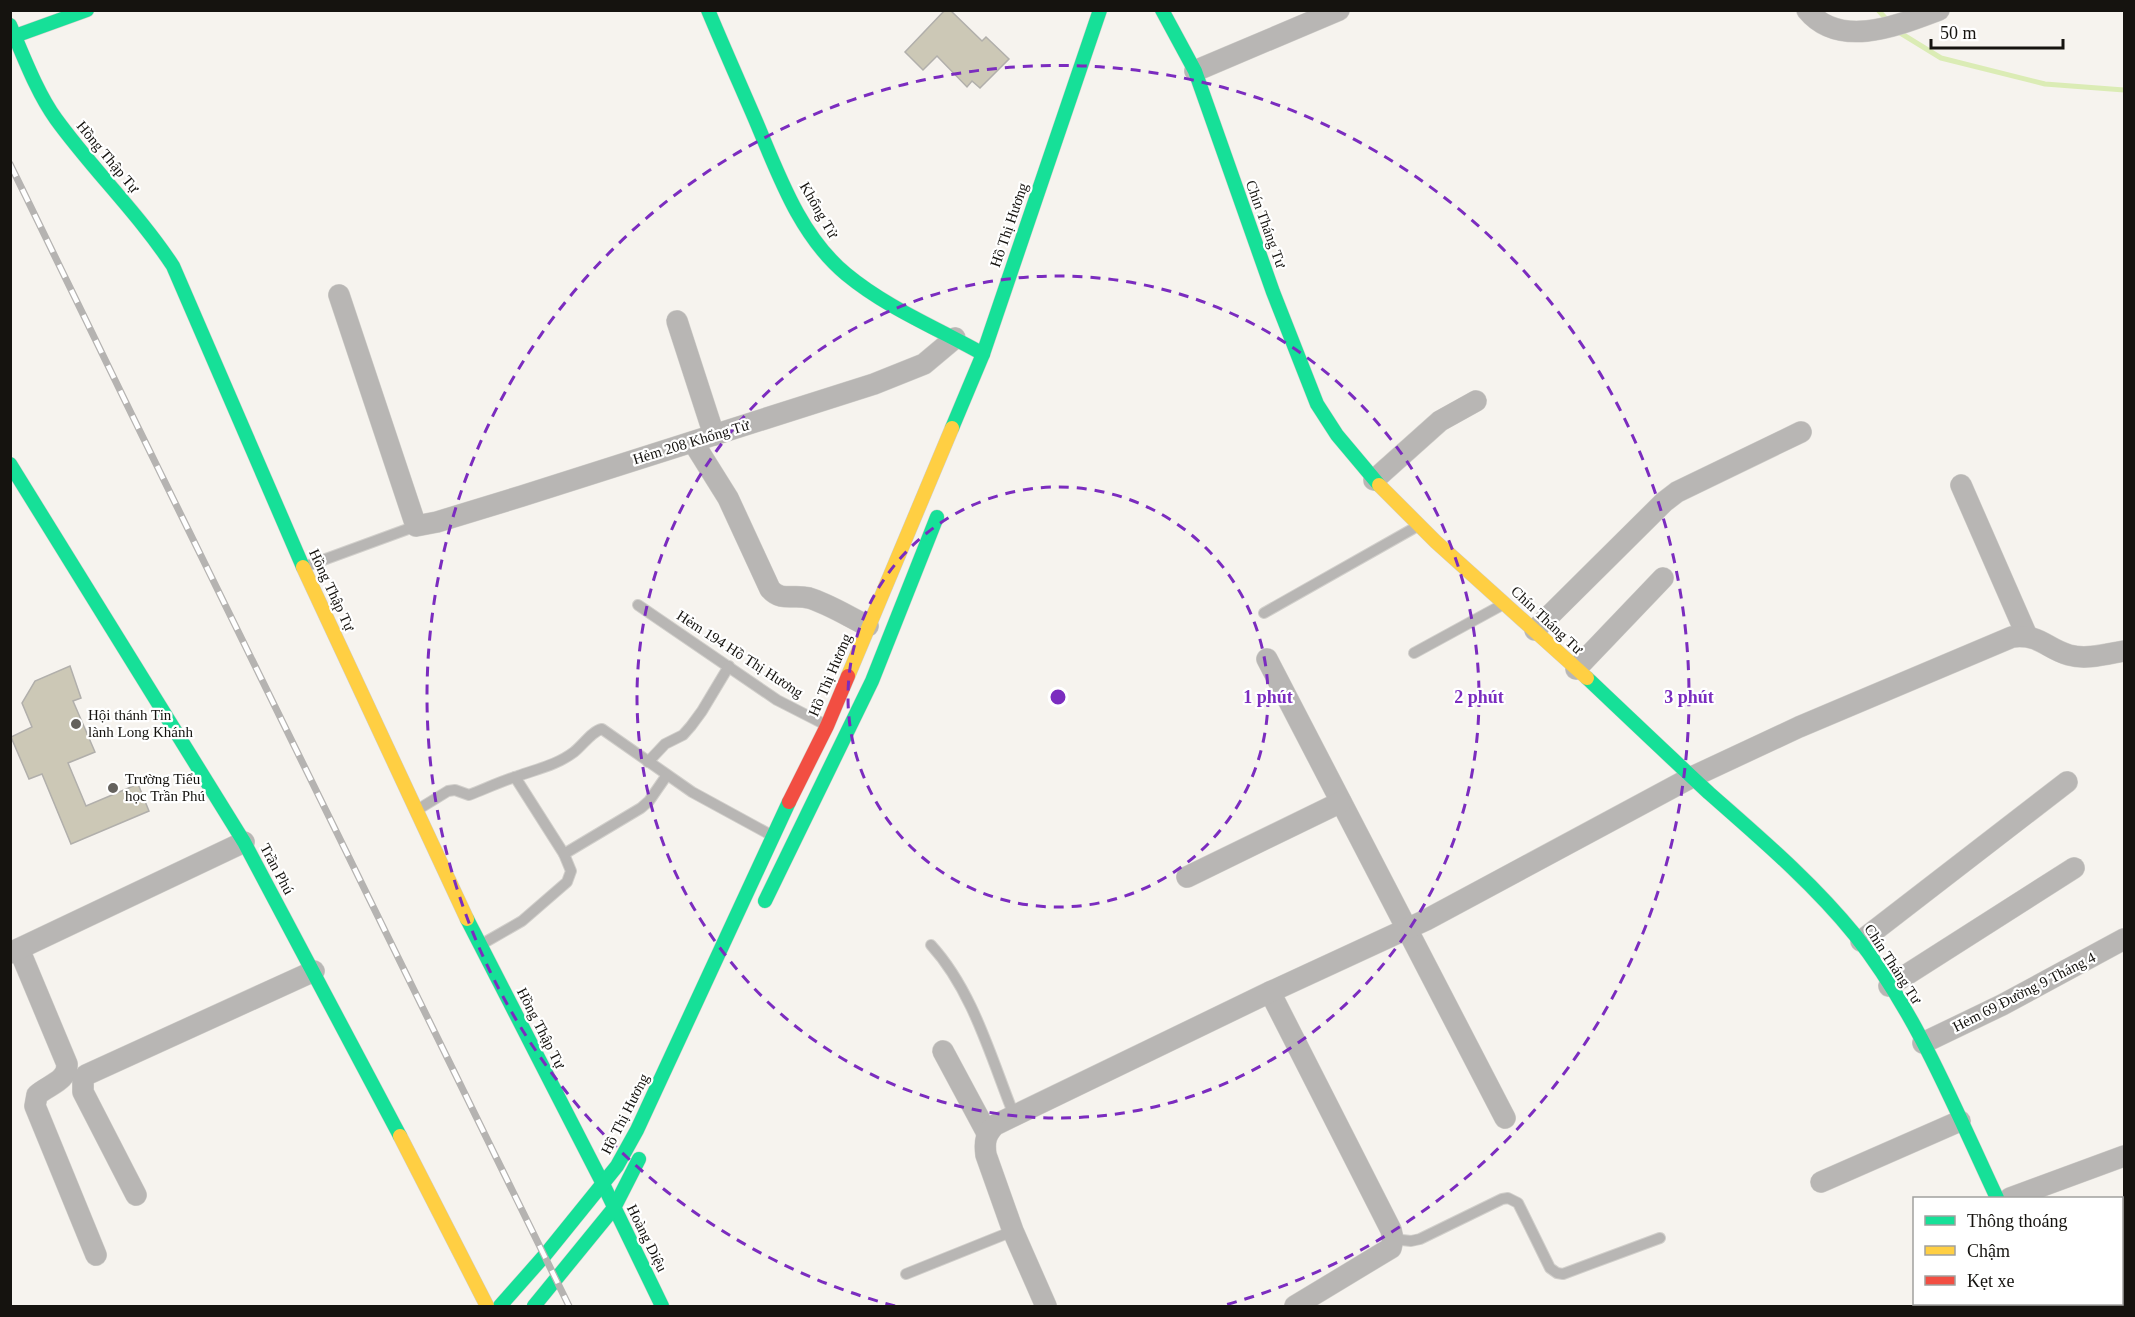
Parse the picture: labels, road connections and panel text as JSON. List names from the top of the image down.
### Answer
{
  "streets": {
    "street": [
      "Hồng Thập Tự",
      "Khổng Tử",
      "Chín Tháng Tư",
      "Hồ Thị Hương",
      "Hẻm 208 Khổng Tử",
      "Trần Phú",
      "Hẻm 69 Đường 9 Tháng 4",
      "Hoàng Diệu"
    ],
    "lane": ["Hẻm 194 Hồ Thị Hương"]
  },
  "crossings": [
    ["Hồng Thập Tự", "Hồ Thị Hương"],
    ["Hồng Thập Tự", "Hẻm 208 Khổng Tử"],
    ["Hồng Thập Tự", "Hoàng Diệu"],
    ["Khổng Tử", "Hồ Thị Hương"],
    ["Khổng Tử", "Hẻm 208 Khổng Tử"],
    ["Chín Tháng Tư", "Hẻm 69 Đường 9 Tháng 4"],
    ["Hồ Thị Hương", "Hẻm 194 Hồ Thị Hương"],
    ["Hồ Thị Hương", "Hoàng Diệu"]
  ],
  "places": ["Hội thánh Tin lành Long Khánh", "Trường Tiểu học Trần Phú"],
  "legend": ["Thông thoáng", "Chậm", "Kẹt xe"],
  "scale_bar": "50 m",
  "rings": ["1 phút", "2 phút", "3 phút"]
}
